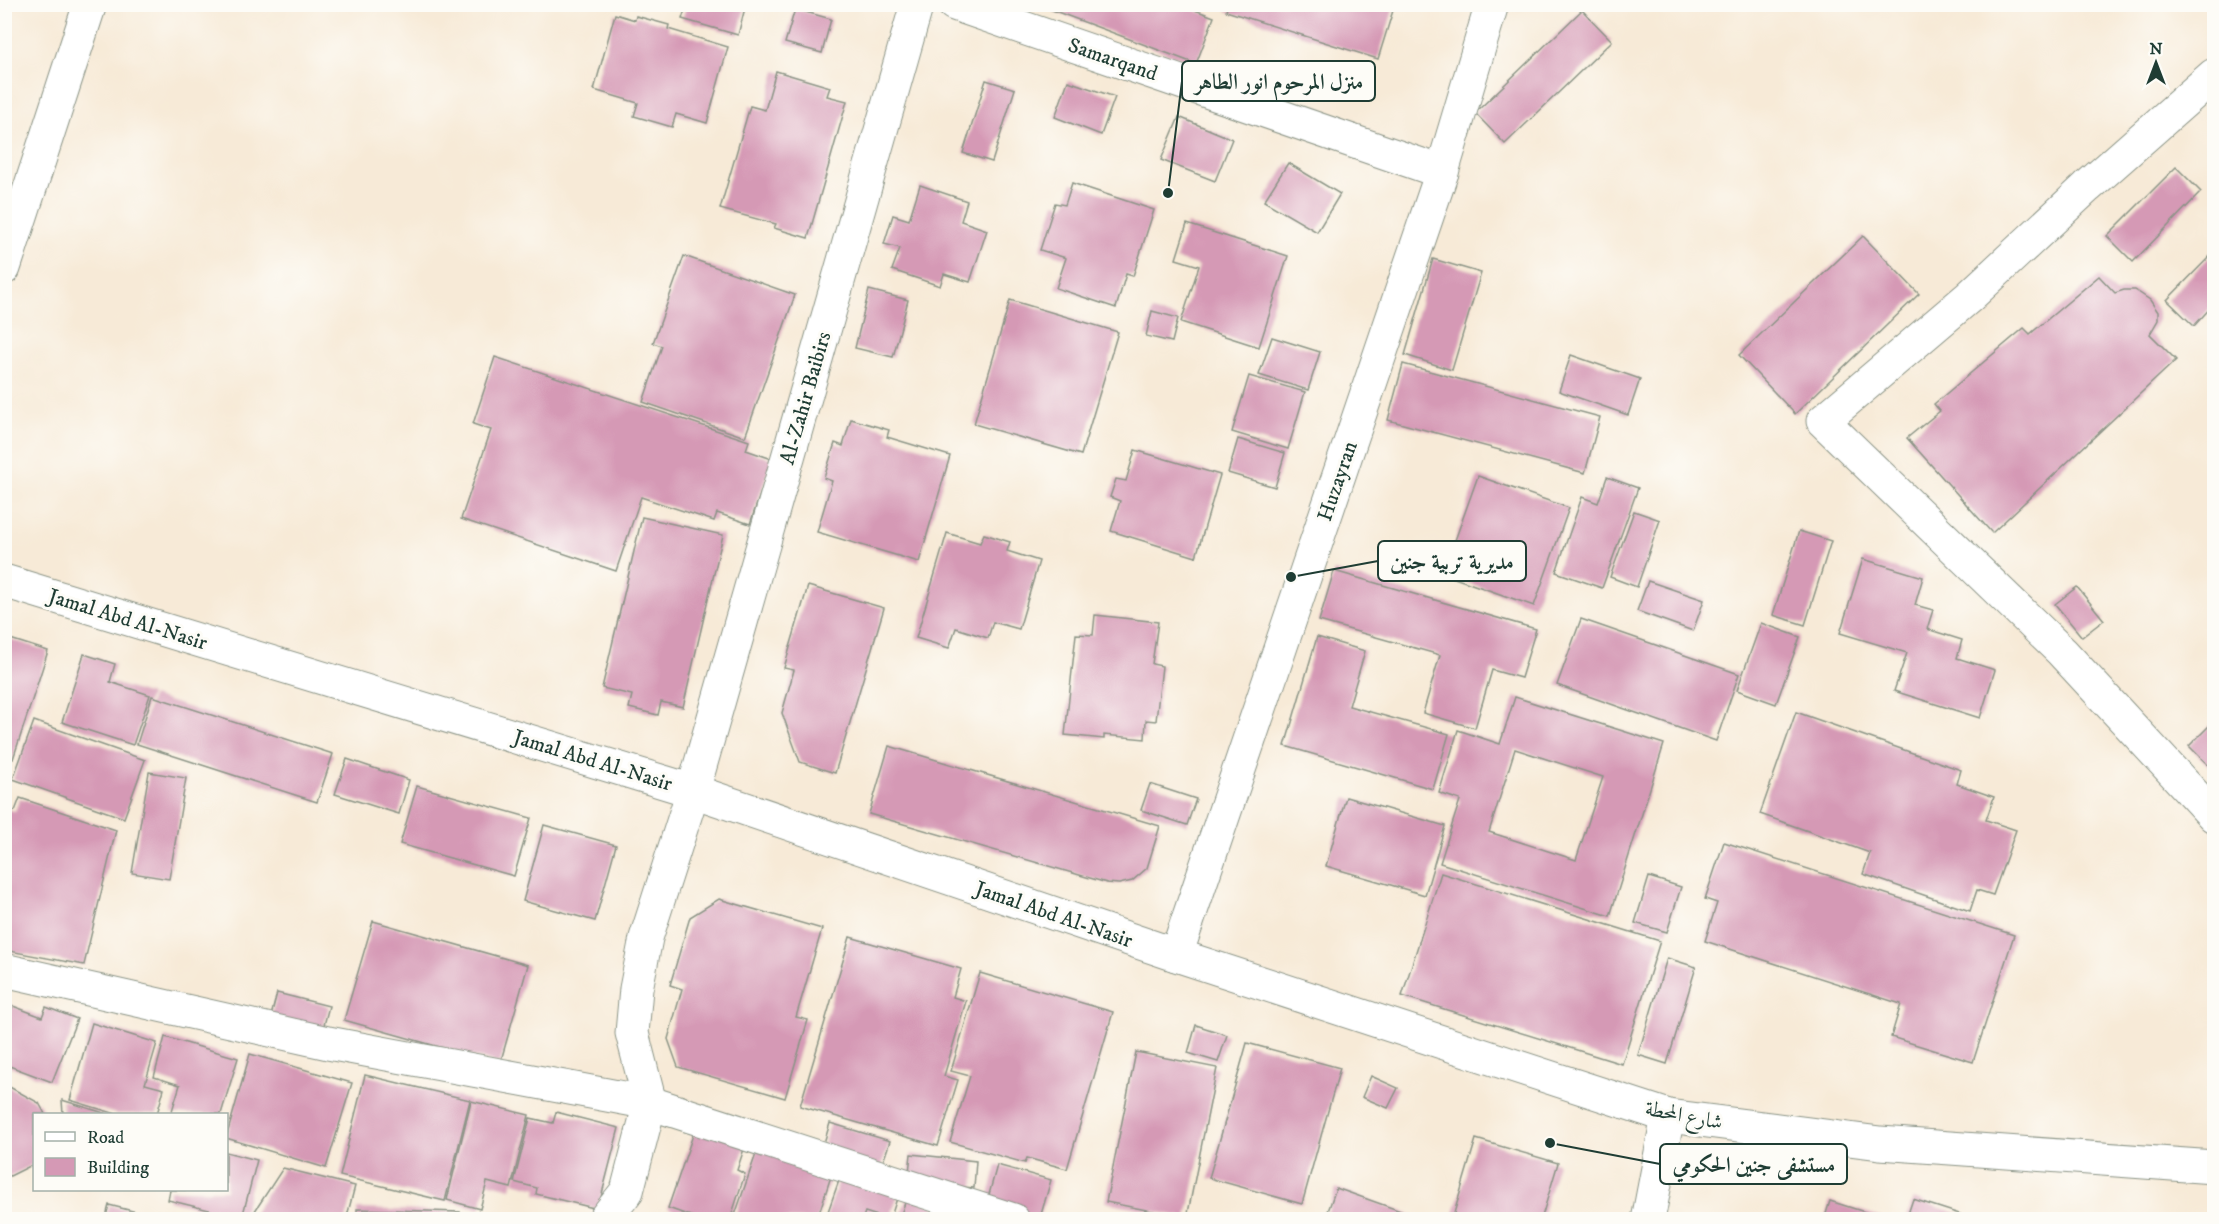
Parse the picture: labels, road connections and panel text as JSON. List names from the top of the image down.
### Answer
{
  "streets": {
    "street": [
      "Samarqand",
      "Al-Zahir Baibirs",
      "Huzayran",
      "Jamal Abd Al-Nasir",
      "شارع المحطة"
    ]
  },
  "crossings": [
    ["Samarqand", "Huzayran"],
    ["Al-Zahir Baibirs", "Jamal Abd Al-Nasir"],
    ["Huzayran", "Jamal Abd Al-Nasir"],
    ["Huzayran", "شارع المحطة"],
    ["Jamal Abd Al-Nasir", "شارع المحطة"]
  ],
  "places": ["منزل المرحوم انور الطاهر", "مديرية تربية جنين", "مستشفى جنين الحكومي"],
  "legend": ["Road", "Building"],
  "north": "top"
}
